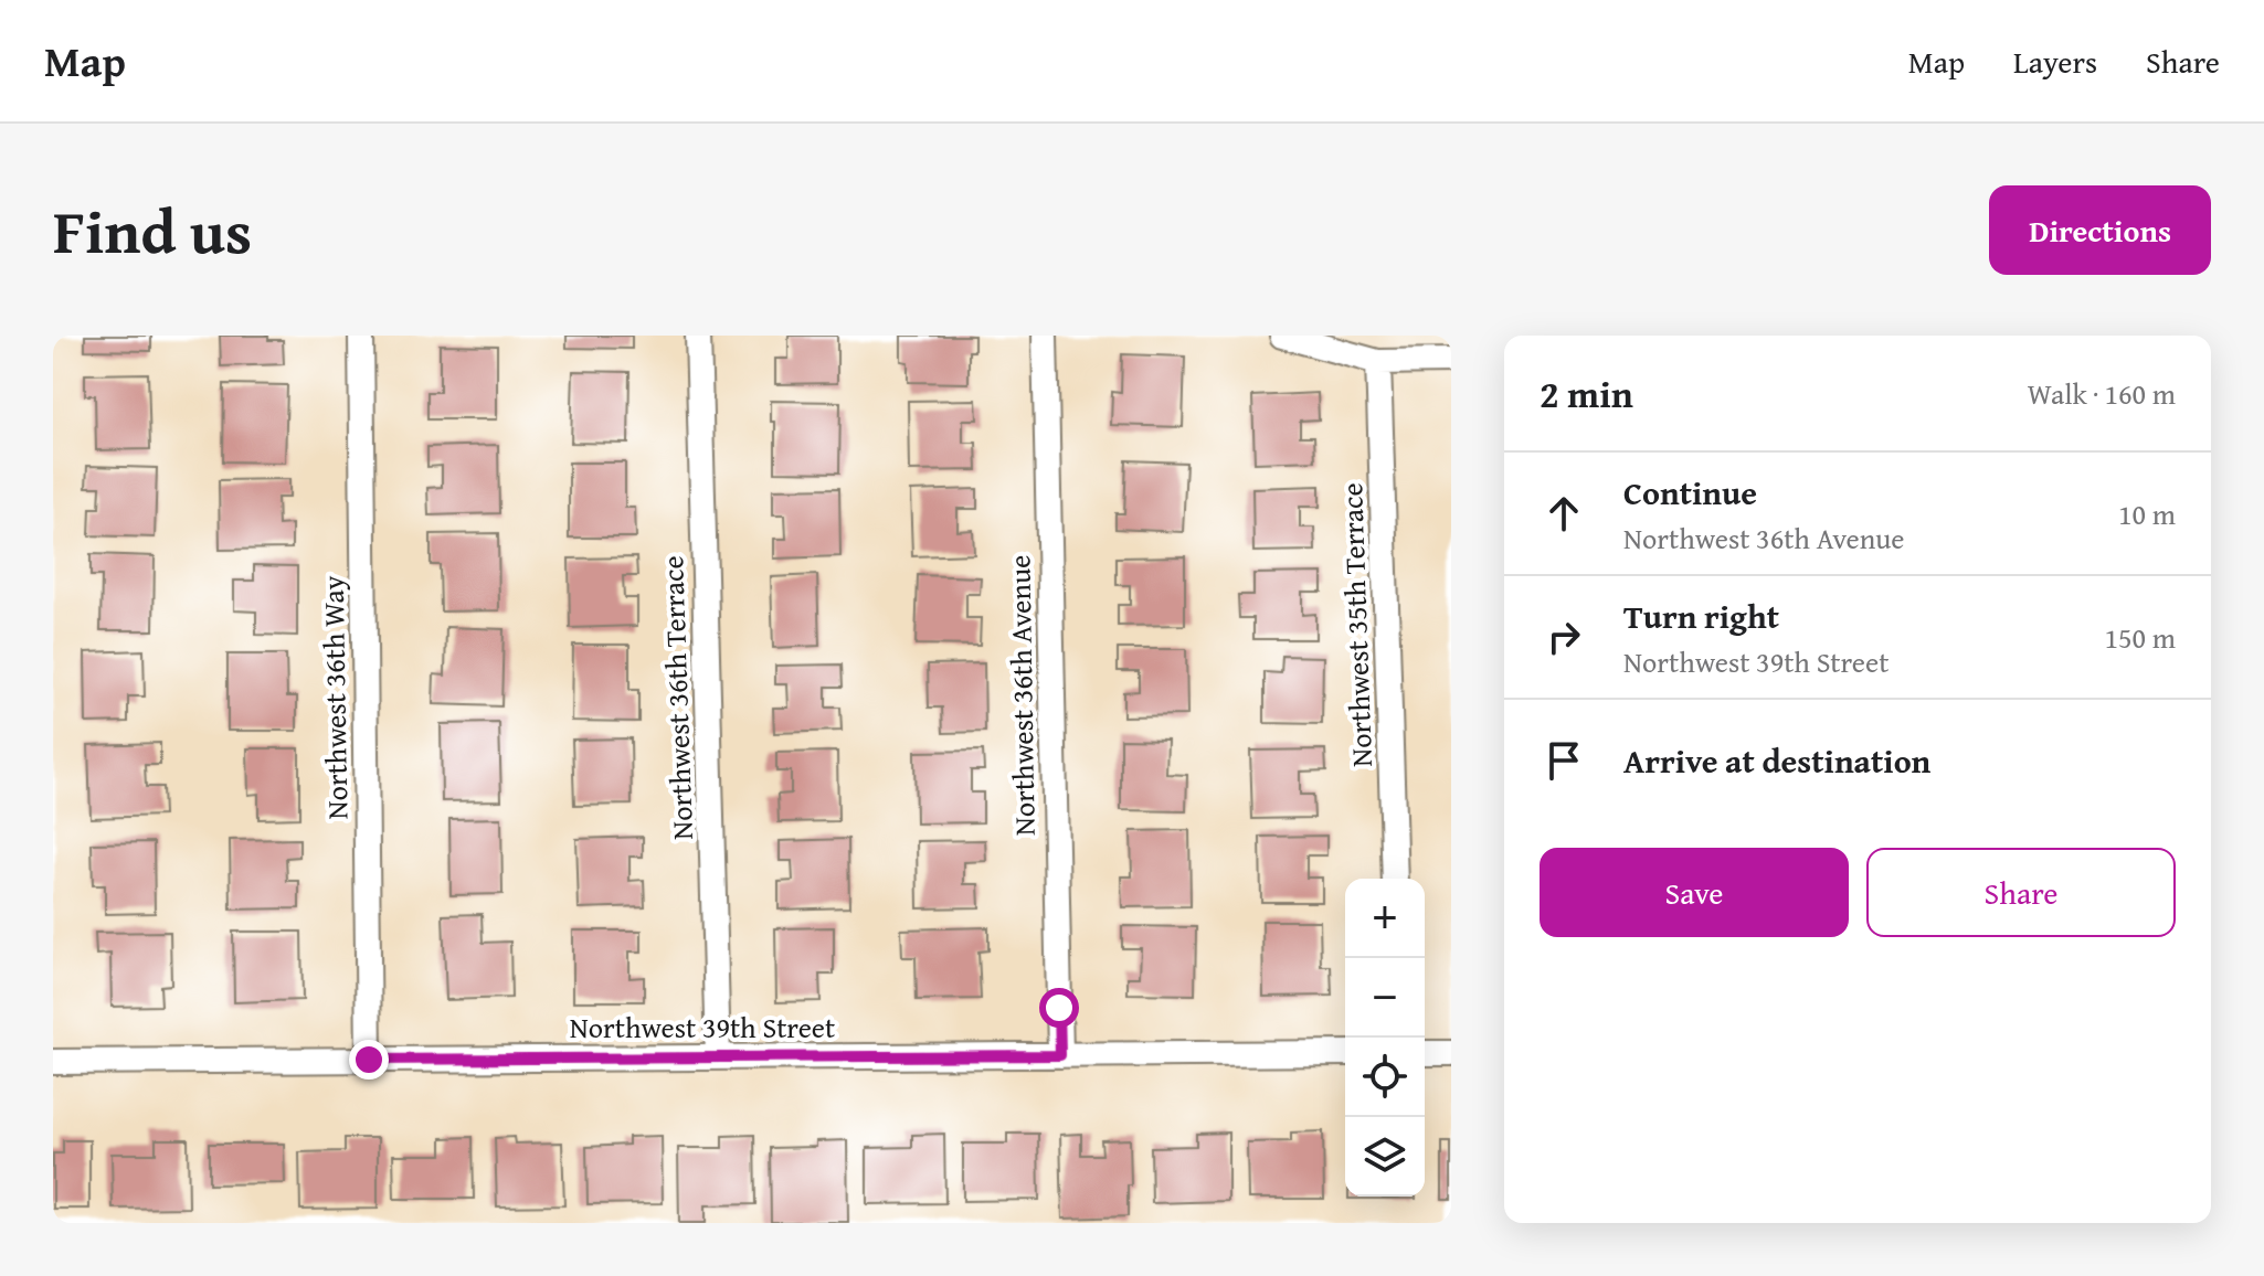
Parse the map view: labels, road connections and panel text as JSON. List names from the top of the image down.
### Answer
{
  "streets": {
    "street": [
      "Northwest 35th Terrace",
      "Northwest 36th Avenue",
      "Northwest 36th Way",
      "Northwest 36th Terrace",
      "Northwest 39th Street"
    ]
  },
  "crossings": [
    ["Northwest 36th Avenue", "Northwest 39th Street"],
    ["Northwest 36th Way", "Northwest 39th Street"],
    ["Northwest 36th Terrace", "Northwest 39th Street"]
  ],
  "page": {
    "header": "Map",
    "nav": ["Map", "Layers", "Share"],
    "title": "Find us",
    "buttons": [
      "Directions",
      ["Save", "Share"]
    ],
    "heading": ["2 min", "Walk · 160 m"],
    "list": [
      ["Continue", "Northwest 36th Avenue", "10 m"],
      ["Turn right", "Northwest 39th Street", "150 m"],
      "Arrive at destination"
    ],
    "map_buttons": ["+", "−"]
  }
}
